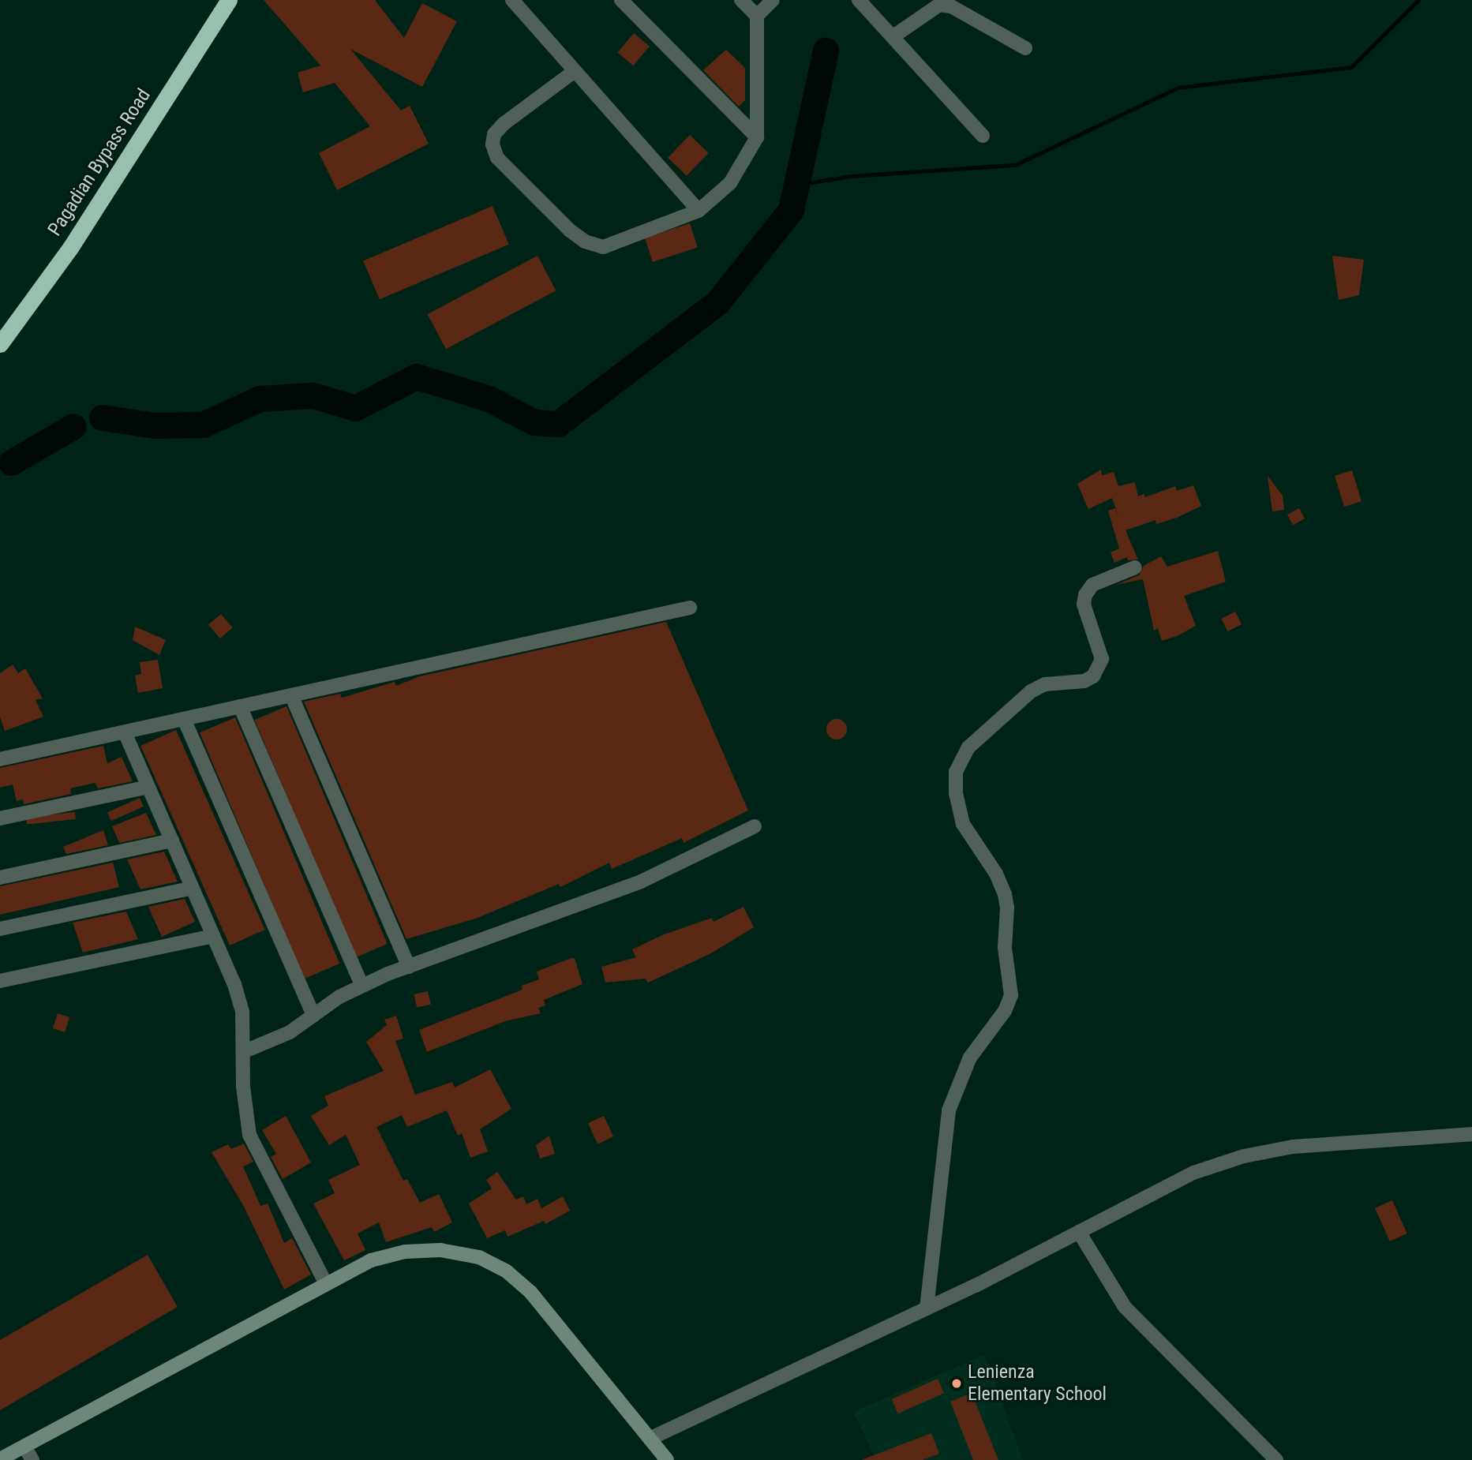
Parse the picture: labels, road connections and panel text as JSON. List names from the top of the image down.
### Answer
{
  "streets": {
    "highway": ["Pagadian Bypass Road"]
  },
  "places": ["Lenienza Elementary School"]
}
